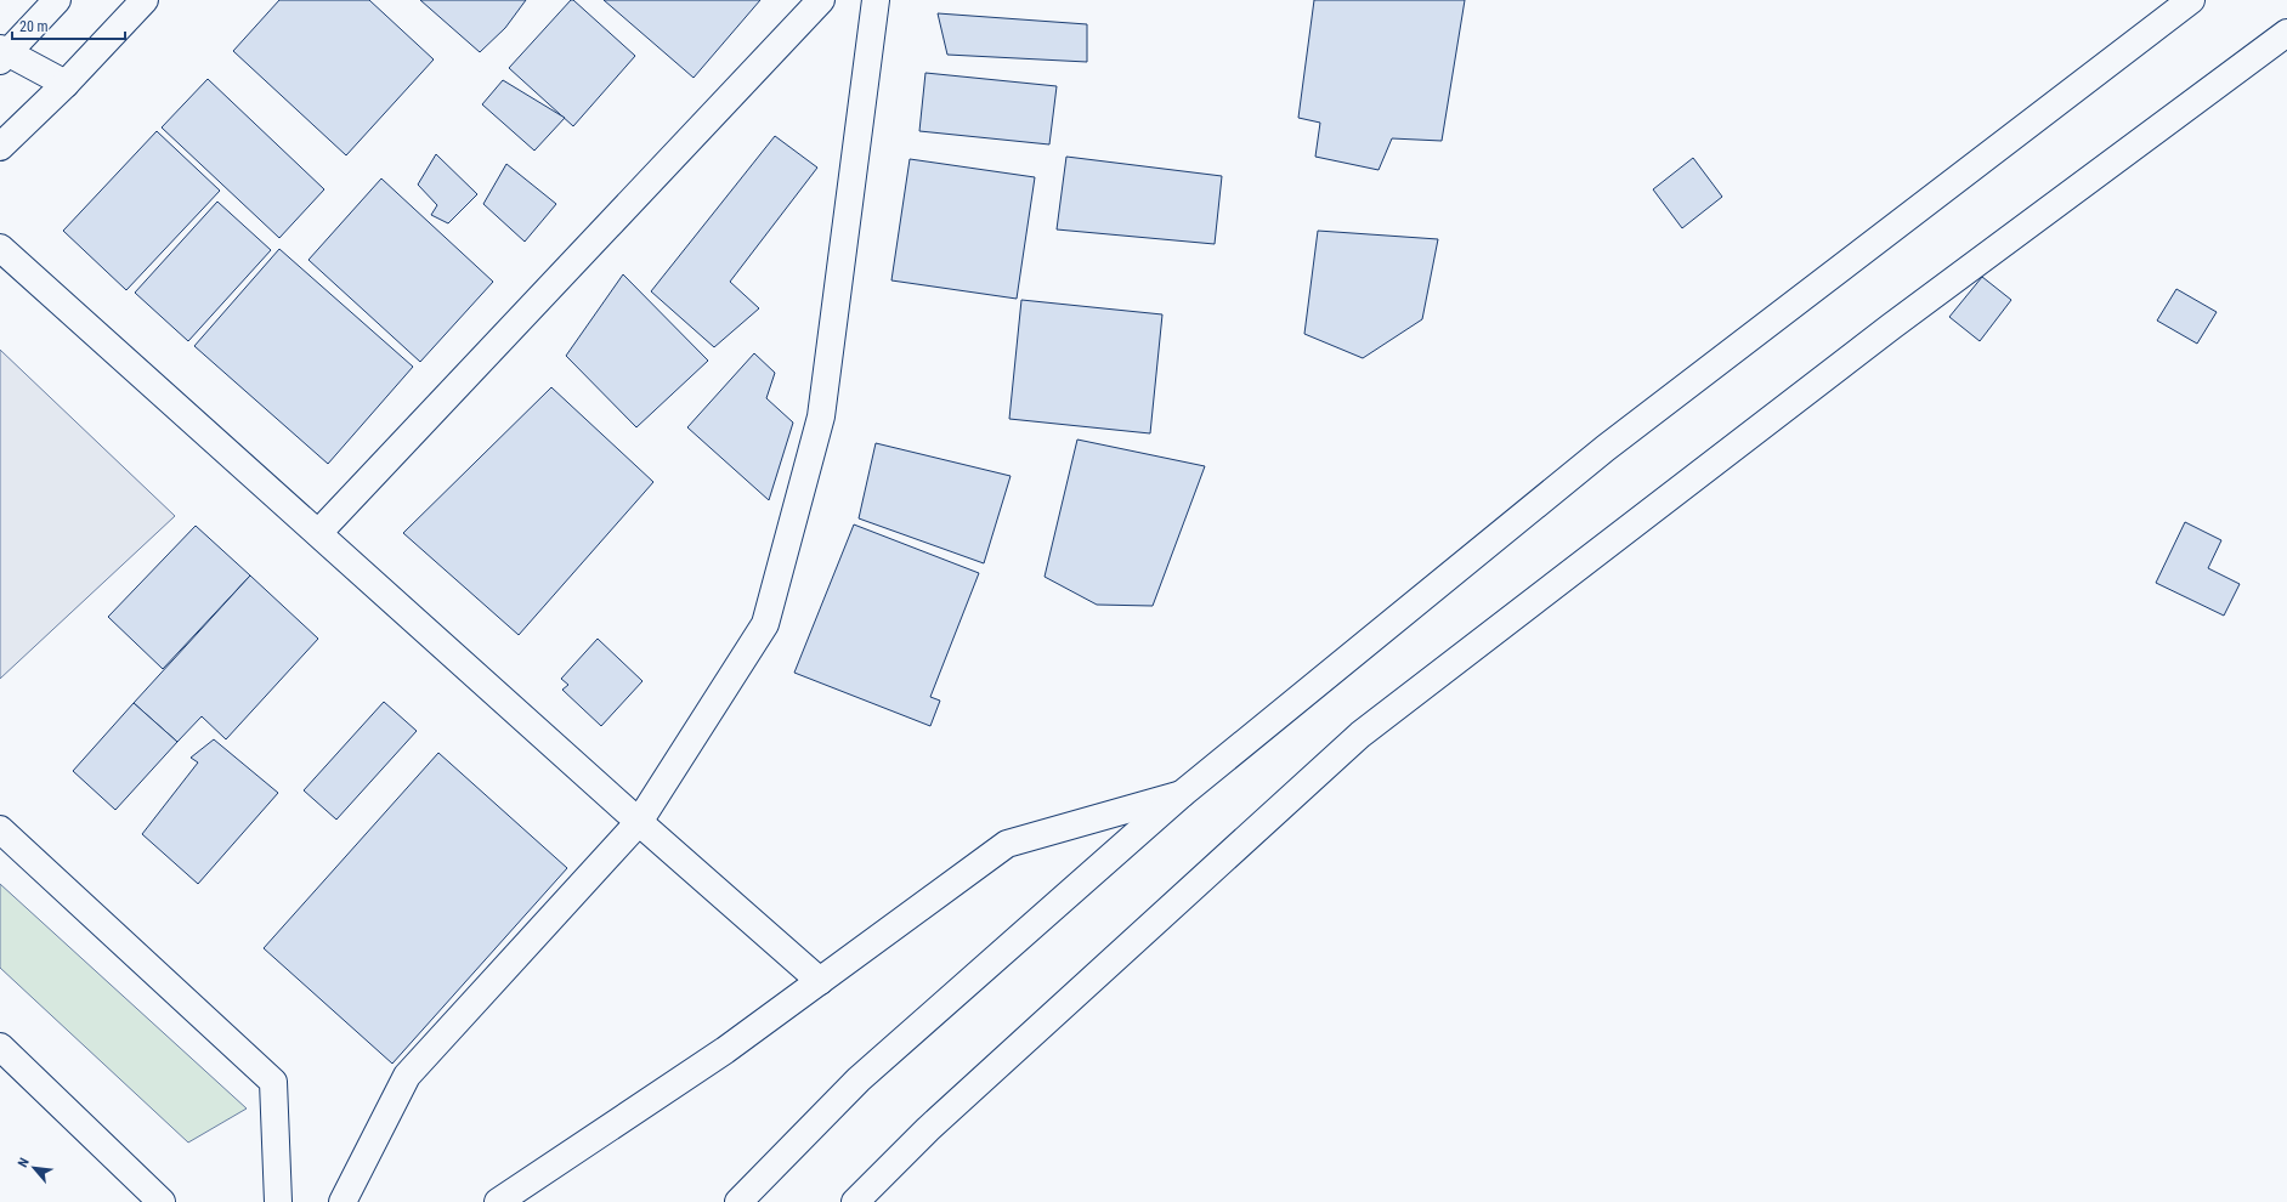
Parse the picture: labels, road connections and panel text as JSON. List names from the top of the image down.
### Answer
{
  "scale_bar": "20 m",
  "north": "top left"
}
